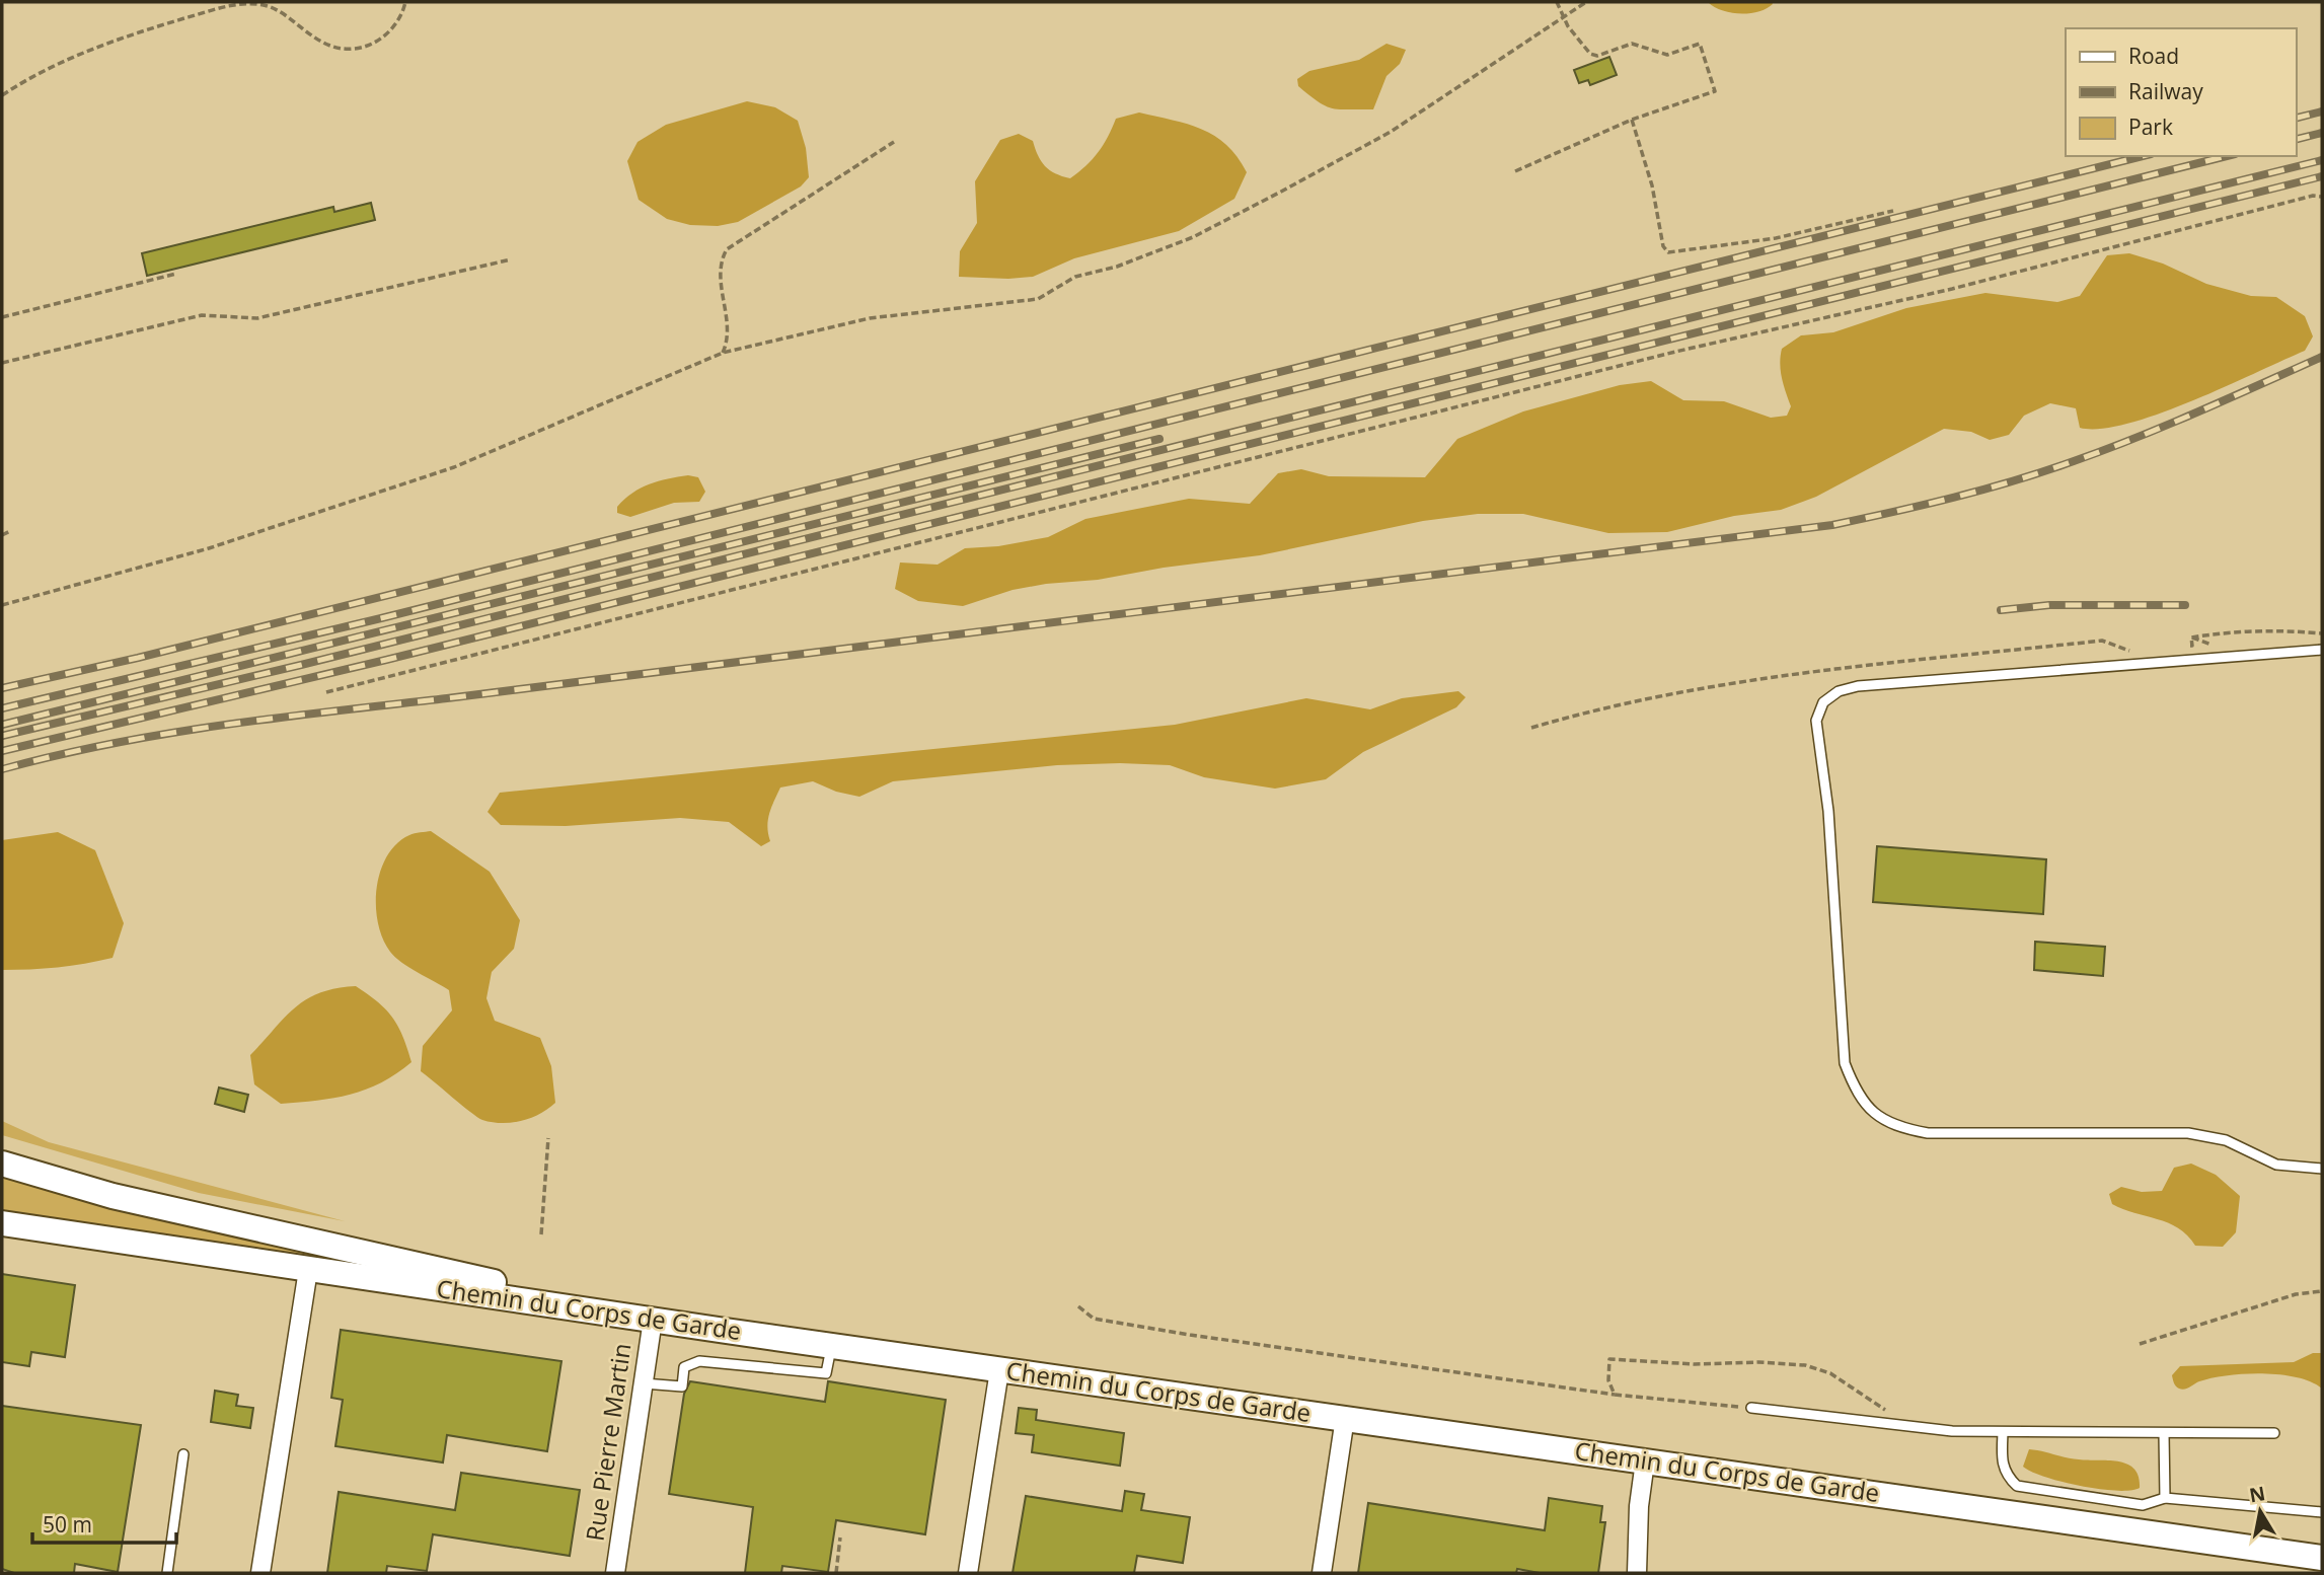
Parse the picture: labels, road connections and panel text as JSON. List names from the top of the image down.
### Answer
{
  "streets": {
    "street": ["Chemin du Corps de Garde", "Rue Pierre Martin"]
  },
  "crossings": [
    ["Chemin du Corps de Garde", "Rue Pierre Martin"]
  ],
  "legend": ["Road", "Railway", "Park"],
  "scale_bar": "50 m",
  "north": "top"
}
